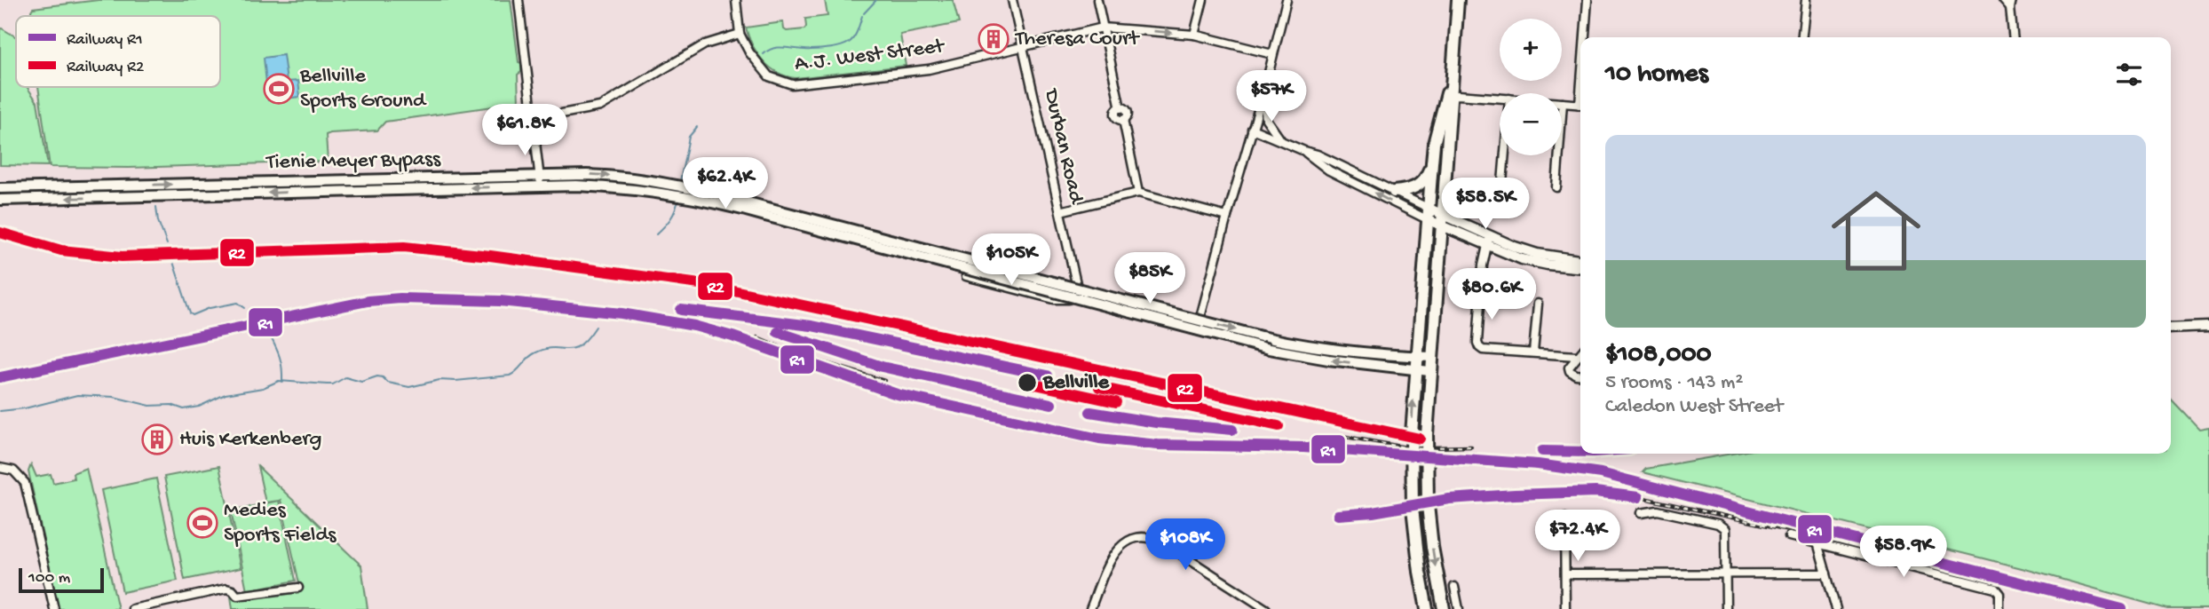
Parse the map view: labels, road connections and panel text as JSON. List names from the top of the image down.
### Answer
{
  "streets": {
    "main road": ["Tienie Meyer Bypass"],
    "street": ["A.J. West Street", "Durban Road"]
  },
  "crossings": [
    ["A.J. West Street", "Durban Road"]
  ],
  "places": {
    "building": ["Theresa Court", "Huis Kerkenberg"],
    "sports": ["Bellville Sports Ground", "Medies Sports Fields"],
    "other": ["Bellville"]
  },
  "lines": ["rail line R2", "rail line R1"],
  "legend": ["Railway R1", "Railway R2"],
  "scale_bar": "100 m",
  "page": {
    "map_buttons": ["+", "−"],
    "heading": "10 homes",
    "price": [
      "$57K",
      "$61.8K",
      "$62.4K",
      "$58.5K",
      "$105K",
      "$85K",
      "$80.6K",
      "$72.4K",
      "$108K",
      "$58.9K"
    ],
    "list": [
      {
        "name": "$108,000",
        "note": "5 rooms · 143 m² · Caledon West Street"
      }
    ],
    "scale": "100 m"
  }
}
